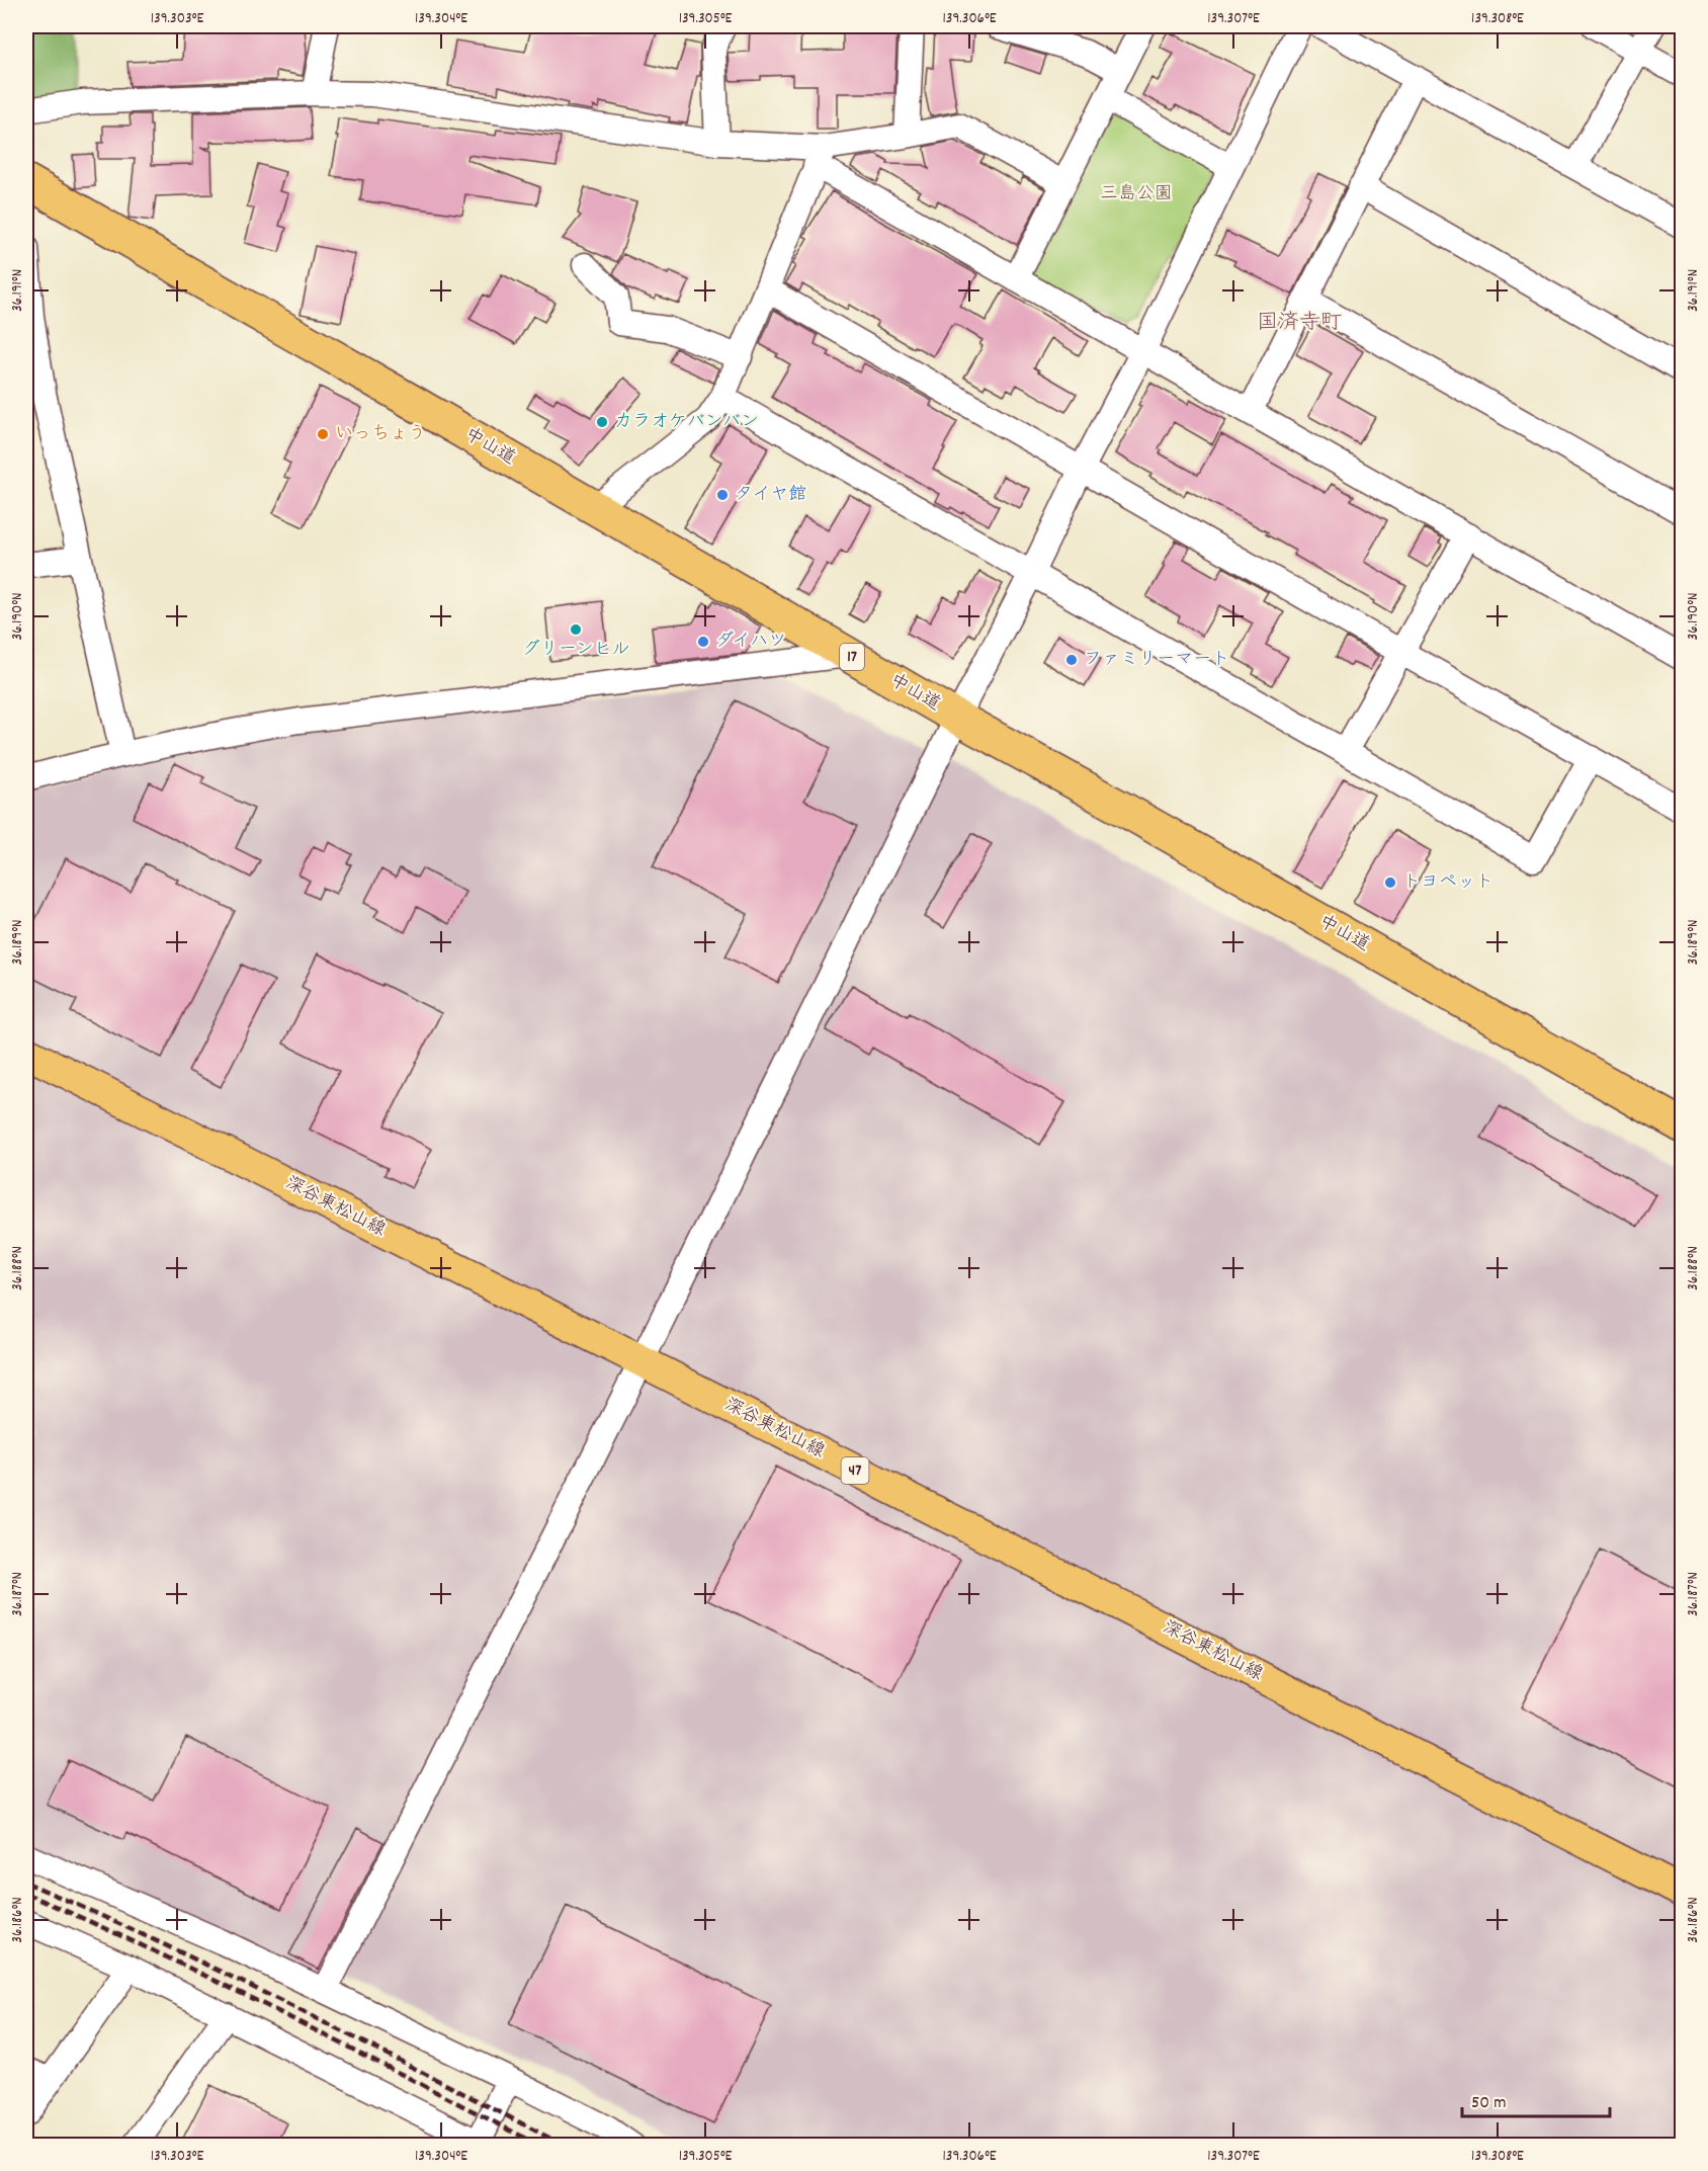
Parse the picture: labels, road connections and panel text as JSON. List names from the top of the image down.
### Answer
{
  "streets": {
    "highway": ["中山道", "17"],
    "main road": ["深谷東松山線", "47"]
  },
  "districts": ["国済寺町"],
  "parks": ["三島公園"],
  "places": [
    "カラオケバンバン",
    "いっちょう",
    "タイヤ館",
    "グリーンヒル",
    "ダイハツ",
    "ファミリーマート",
    "トヨペット"
  ],
  "scale_bar": "50 m",
  "coordinates": [
    "139.303°E",
    "139.304°E",
    "139.305°E",
    "139.306°E",
    "139.307°E",
    "139.308°E",
    "36.191°N",
    "36.190°N",
    "36.189°N",
    "36.188°N",
    "36.187°N",
    "36.186°N"
  ]
}
